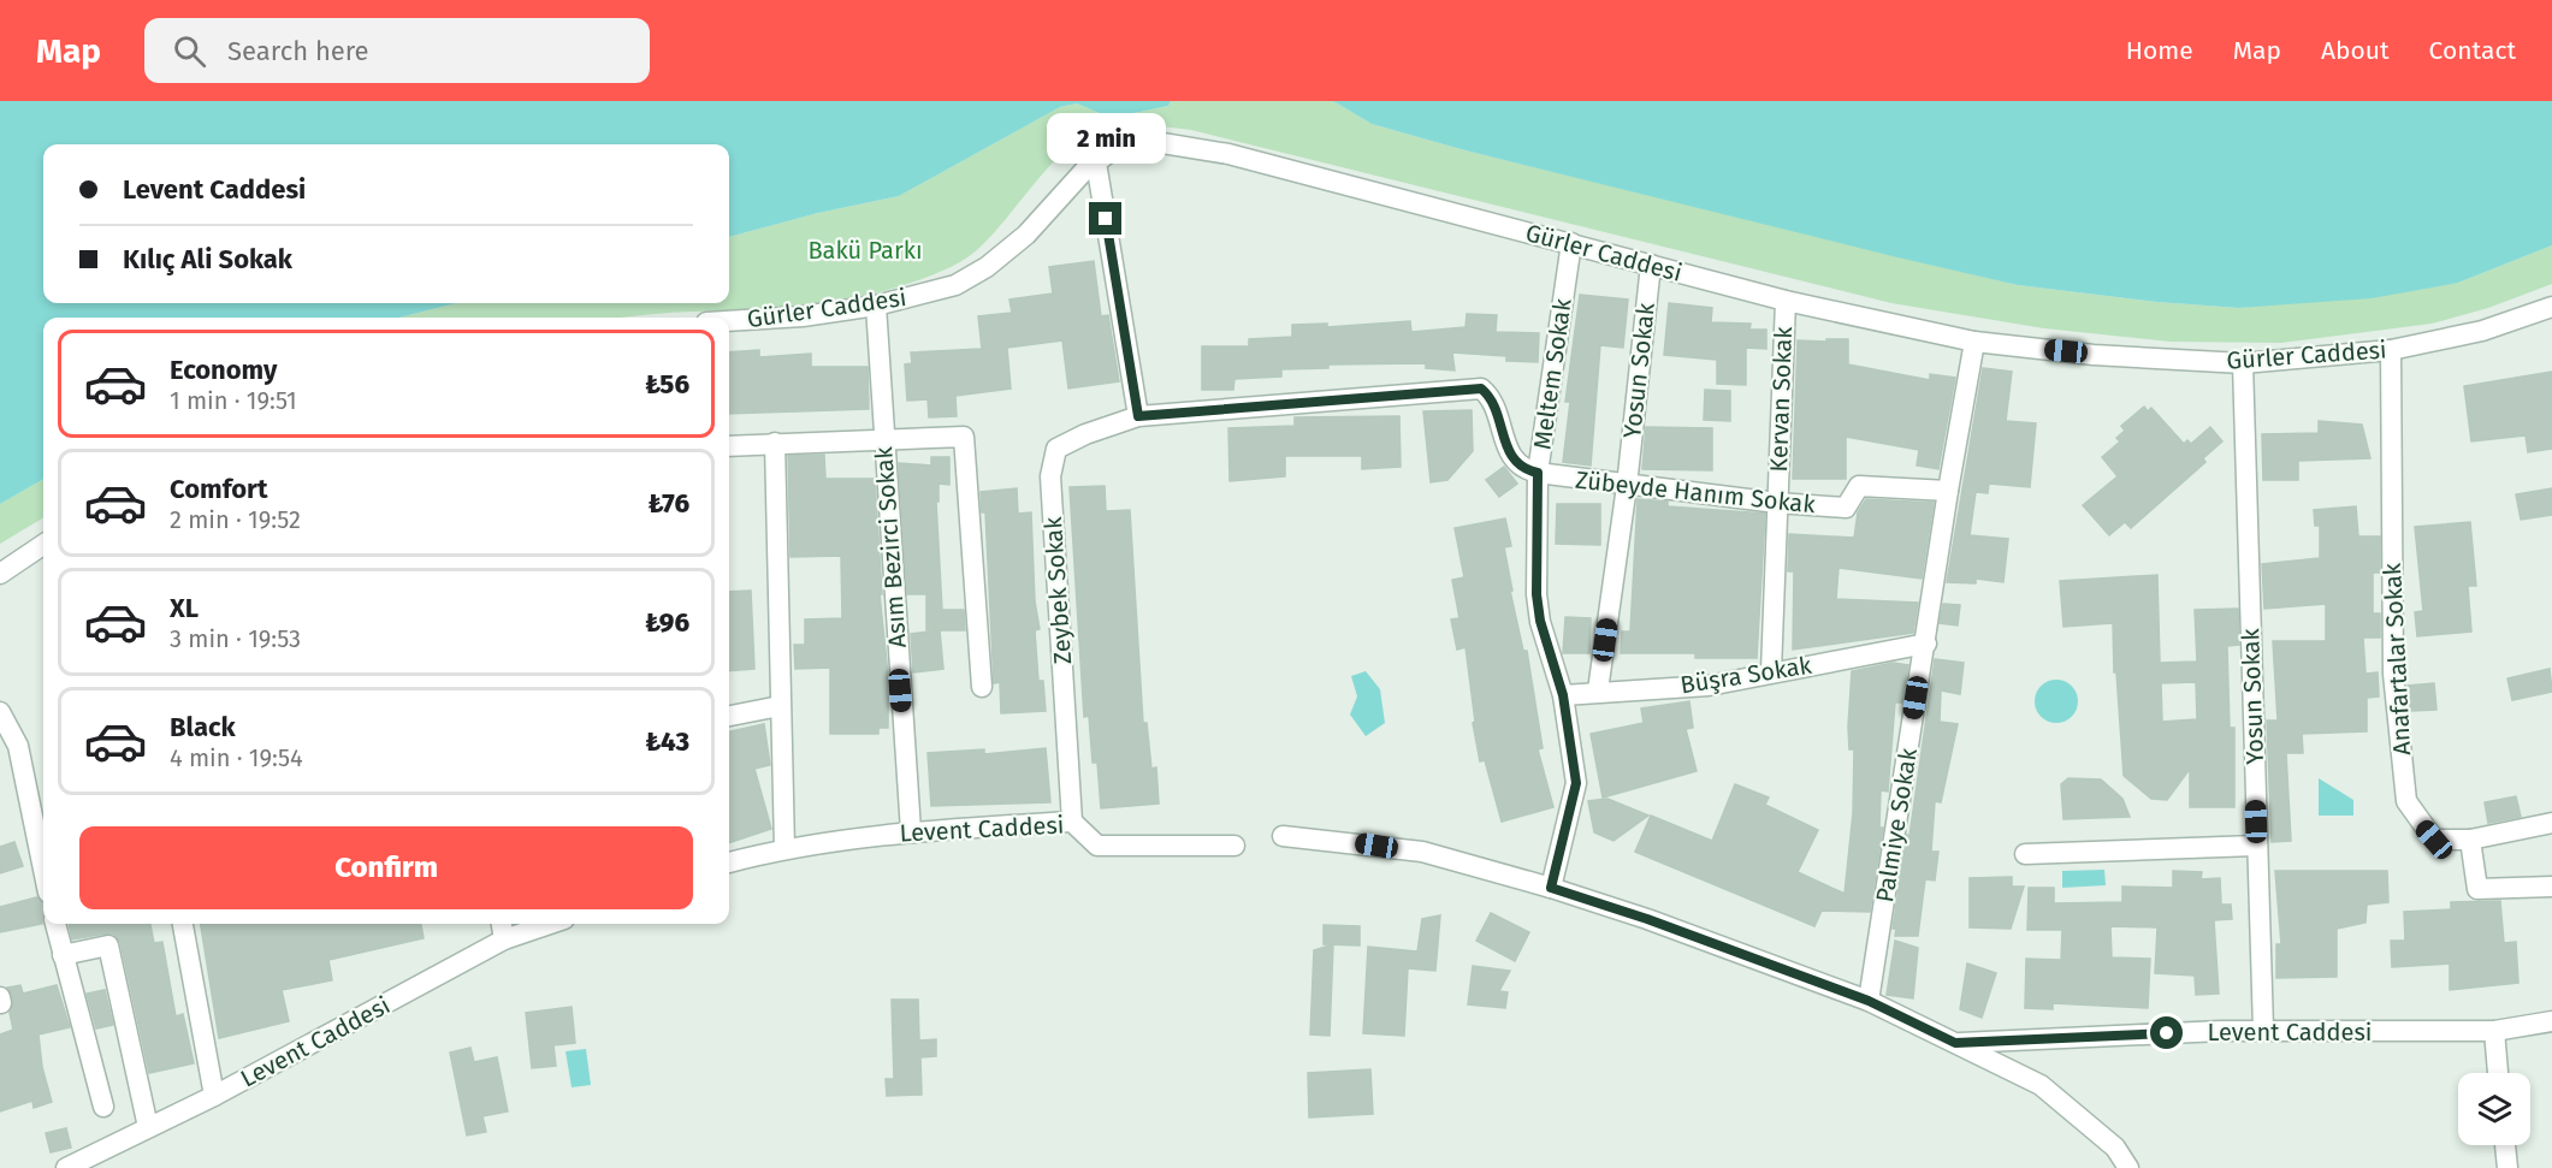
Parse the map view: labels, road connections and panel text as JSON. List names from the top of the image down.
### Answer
{
  "streets": {
    "street": [
      "Gürler Caddesi",
      "Yosun Sokak",
      "Meltem Sokak",
      "Kervan Sokak",
      "Zübeyde Hanım Sokak",
      "Asım Bezirci Sokak",
      "Zeybek Sokak",
      "Anafartalar Sokak",
      "Büşra Sokak",
      "Palmiye Sokak",
      "Levent Caddesi"
    ]
  },
  "crossings": [
    ["Gürler Caddesi", "Yosun Sokak"],
    ["Gürler Caddesi", "Meltem Sokak"],
    ["Gürler Caddesi", "Kervan Sokak"],
    ["Gürler Caddesi", "Asım Bezirci Sokak"],
    ["Gürler Caddesi", "Anafartalar Sokak"],
    ["Gürler Caddesi", "Palmiye Sokak"],
    ["Yosun Sokak", "Zübeyde Hanım Sokak"],
    ["Yosun Sokak", "Büşra Sokak"],
    ["Yosun Sokak", "Levent Caddesi"],
    ["Meltem Sokak", "Zübeyde Hanım Sokak"],
    ["Meltem Sokak", "Büşra Sokak"],
    ["Kervan Sokak", "Zübeyde Hanım Sokak"],
    ["Kervan Sokak", "Büşra Sokak"],
    ["Zübeyde Hanım Sokak", "Zeybek Sokak"],
    ["Zübeyde Hanım Sokak", "Palmiye Sokak"],
    ["Asım Bezirci Sokak", "Levent Caddesi"],
    ["Zeybek Sokak", "Levent Caddesi"],
    ["Büşra Sokak", "Palmiye Sokak"]
  ],
  "parks": ["Bakü Parkı"],
  "page": {
    "header": "Map",
    "search": "Search here",
    "nav": [
      "Home",
      "Map",
      "About",
      "Contact"
    ],
    "bubble": "2 min",
    "banner": ["Levent Caddesi", "Kılıç Ali Sokak"],
    "list": [
      {
        "name": "Economy",
        "note": "1 min · 19:51",
        "value": "₺56"
      },
      {
        "name": "Comfort",
        "note": "2 min · 19:52",
        "value": "₺76"
      },
      {
        "name": "XL",
        "note": "3 min · 19:53",
        "value": "₺96"
      },
      {
        "name": "Black",
        "note": "4 min · 19:54",
        "value": "₺43"
      }
    ],
    "buttons": "Confirm"
  }
}
